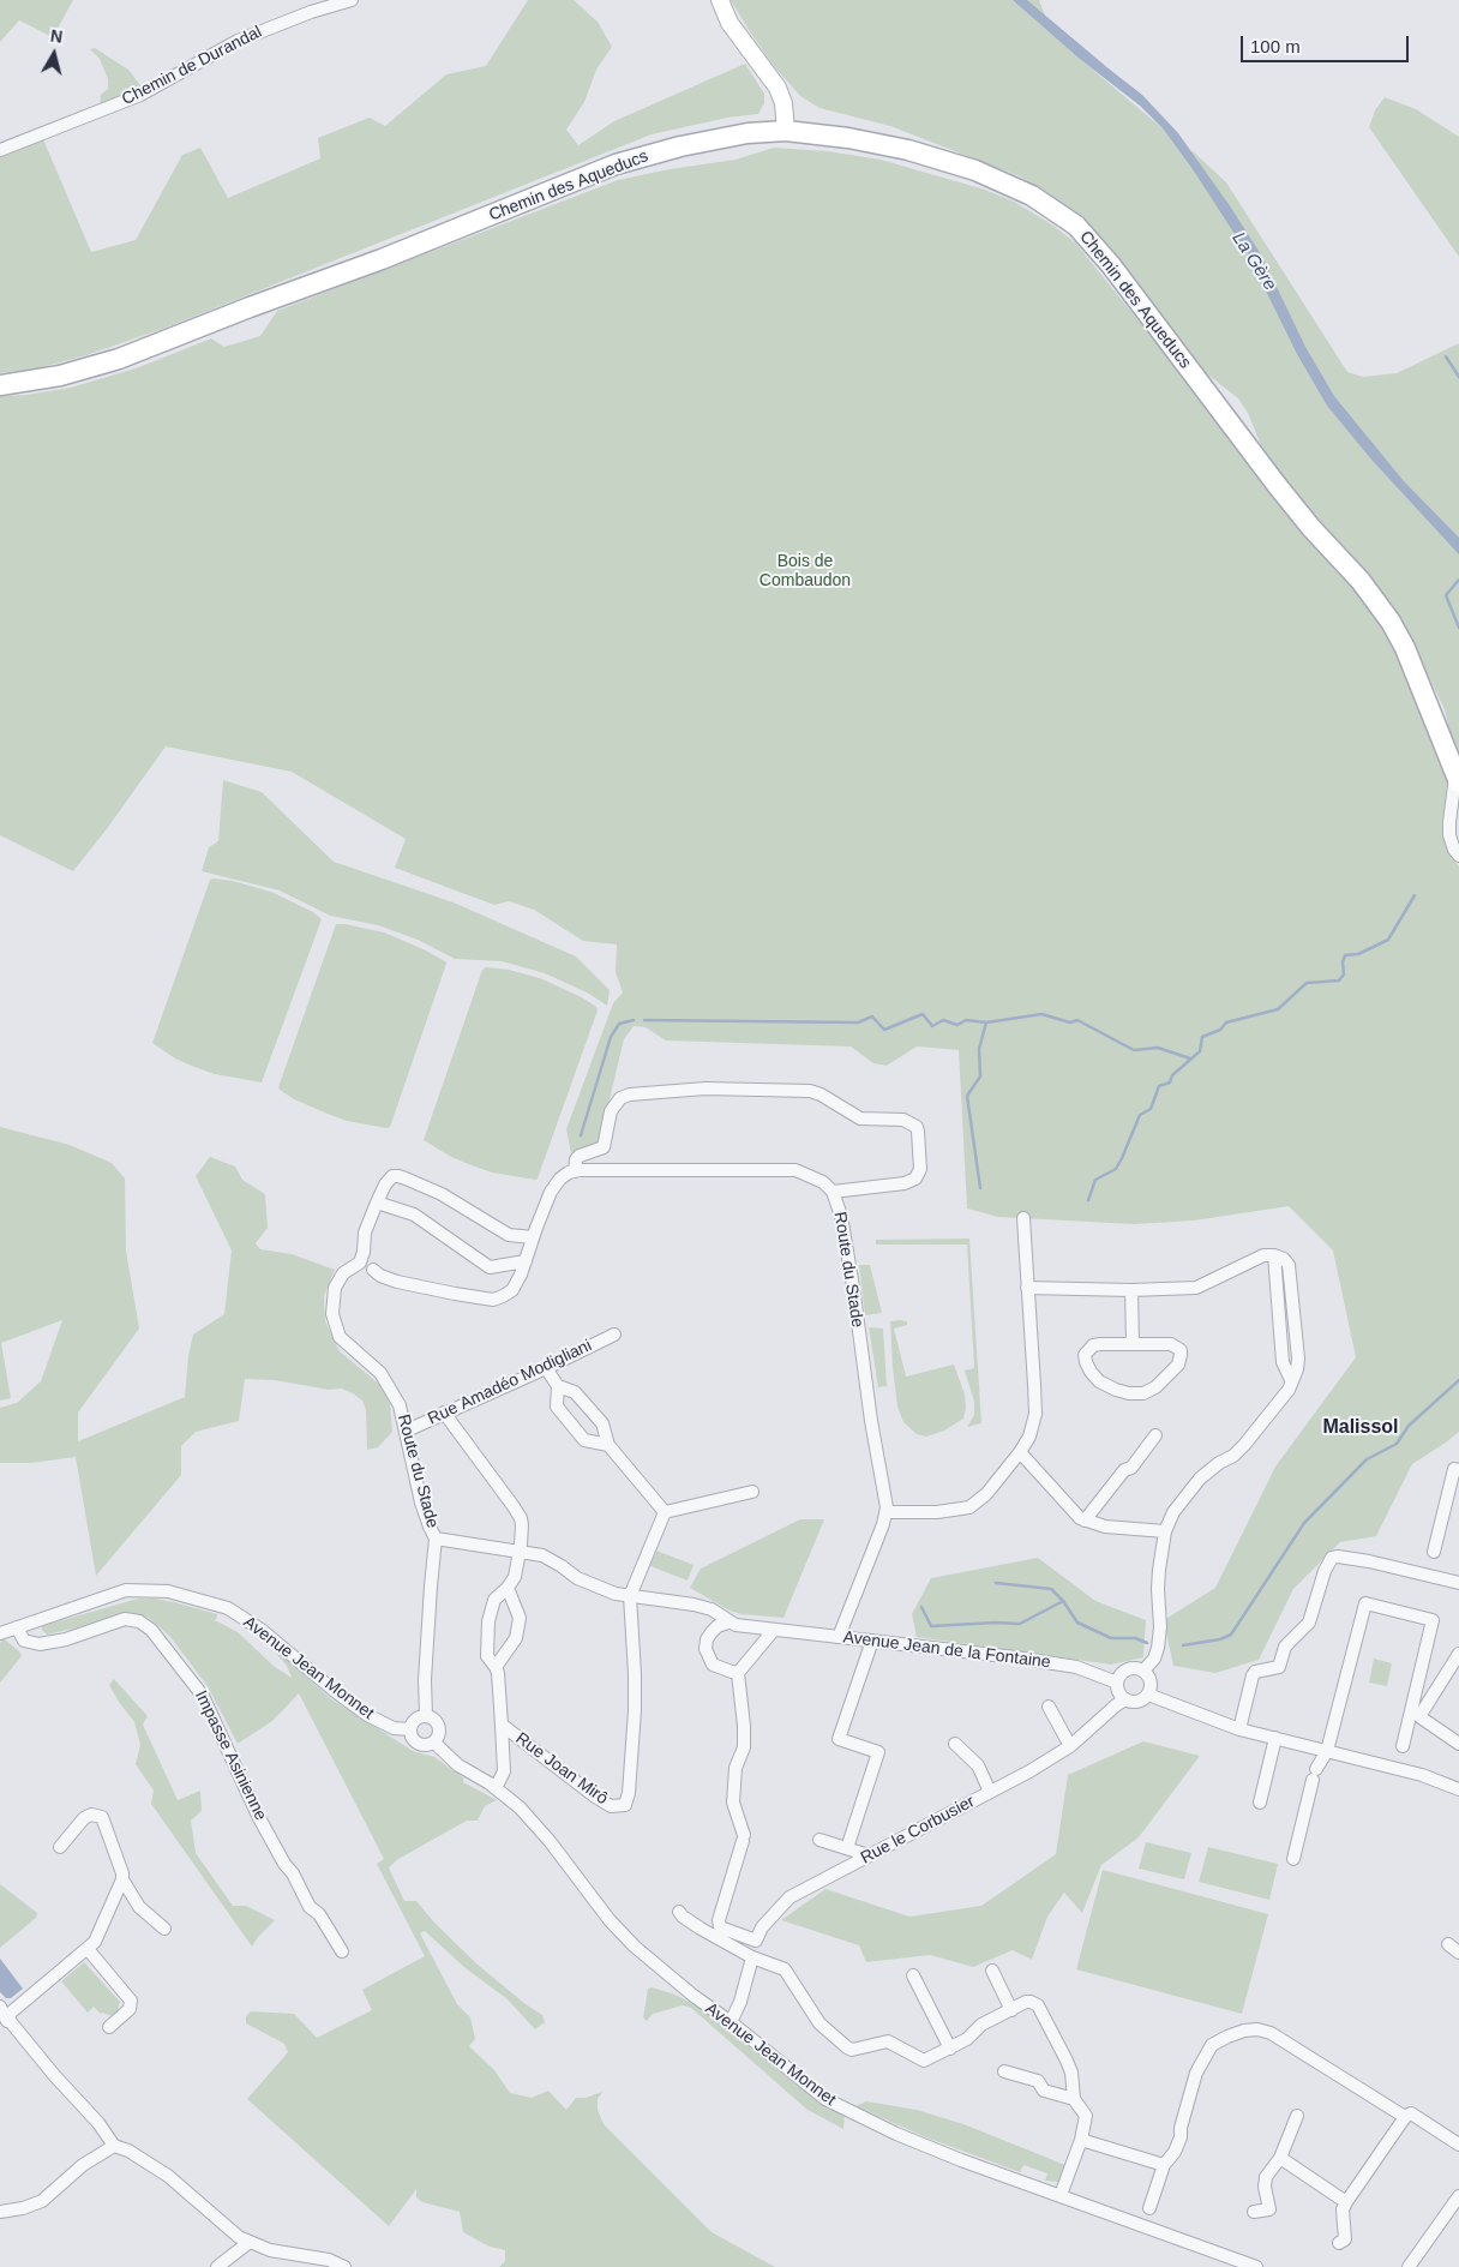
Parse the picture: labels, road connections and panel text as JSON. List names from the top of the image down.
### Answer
{
  "streets": {
    "main road": ["Chemin des Aqueducs"],
    "street": [
      "Chemin de Durandal",
      "Route du Stade",
      "Rue Amadéo Modigliani",
      "Avenue Jean de la Fontaine",
      "Avenue Jean Monnet",
      "Impasse Asinienne",
      "Rue Joan Mirô",
      "Rue le Corbusier"
    ]
  },
  "crossings": [
    ["Route du Stade", "Rue Amadéo Modigliani"],
    ["Route du Stade", "Avenue Jean Monnet"],
    ["Rue Amadéo Modigliani", "Rue Joan Mirô"],
    ["Avenue Jean de la Fontaine", "Rue le Corbusier"],
    ["Avenue Jean Monnet", "Impasse Asinienne"],
    ["Avenue Jean Monnet", "Rue Joan Mirô"]
  ],
  "districts": ["Malissol"],
  "water": ["La Gère"],
  "parks": ["Bois de Combaudon"],
  "scale_bar": "100 m",
  "north": "top"
}
